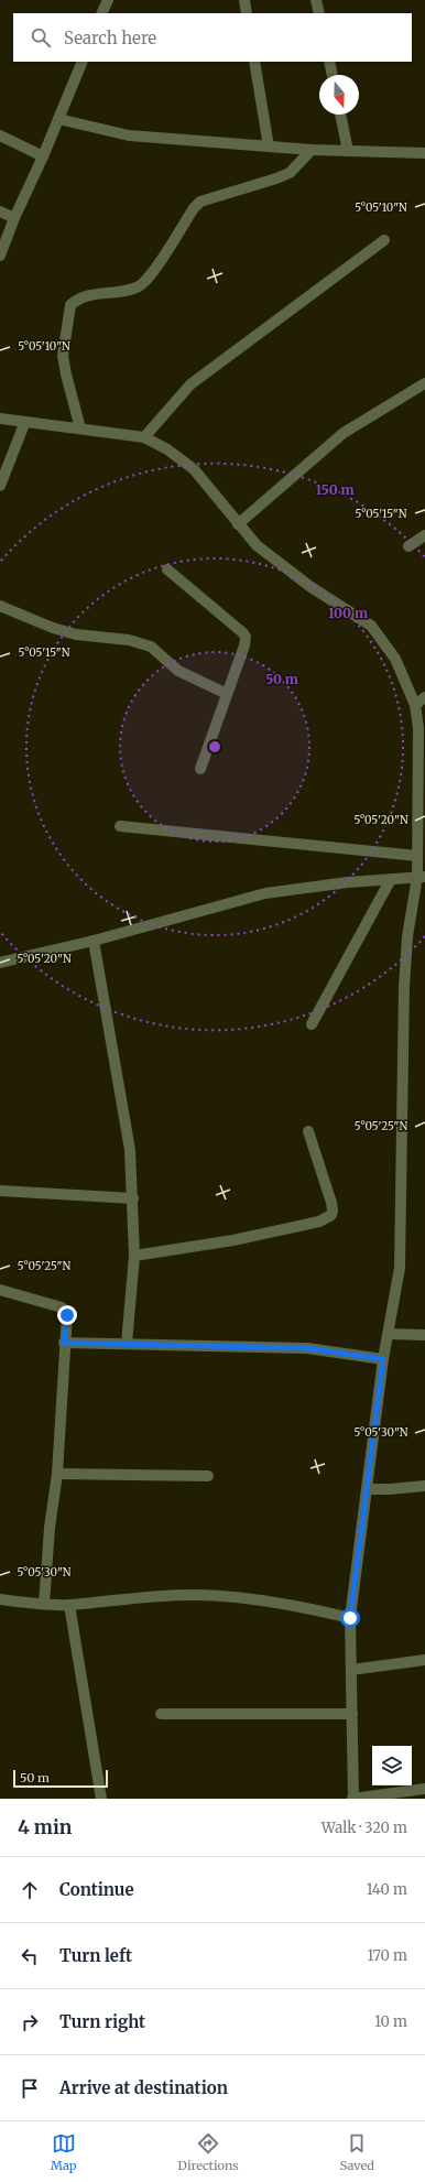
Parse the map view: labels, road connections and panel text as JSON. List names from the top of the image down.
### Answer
{
  "scale_bar": "50 m",
  "north": "bottom",
  "page": {
    "search": "Search here",
    "scale": "50 m",
    "heading": ["4 min", "Walk · 320 m"],
    "list": [
      ["Continue", "140 m"],
      ["Turn left", "170 m"],
      ["Turn right", "10 m"],
      "Arrive at destination"
    ],
    "nav": ["Map", "Directions", "Saved"]
  },
  "coordinates": [
    "5°05'10\"N",
    "5°05'15\"N",
    "5°05'20\"N",
    "5°05'25\"N",
    "5°05'30\"N"
  ],
  "rings": ["150 m", "100 m", "50 m"]
}
